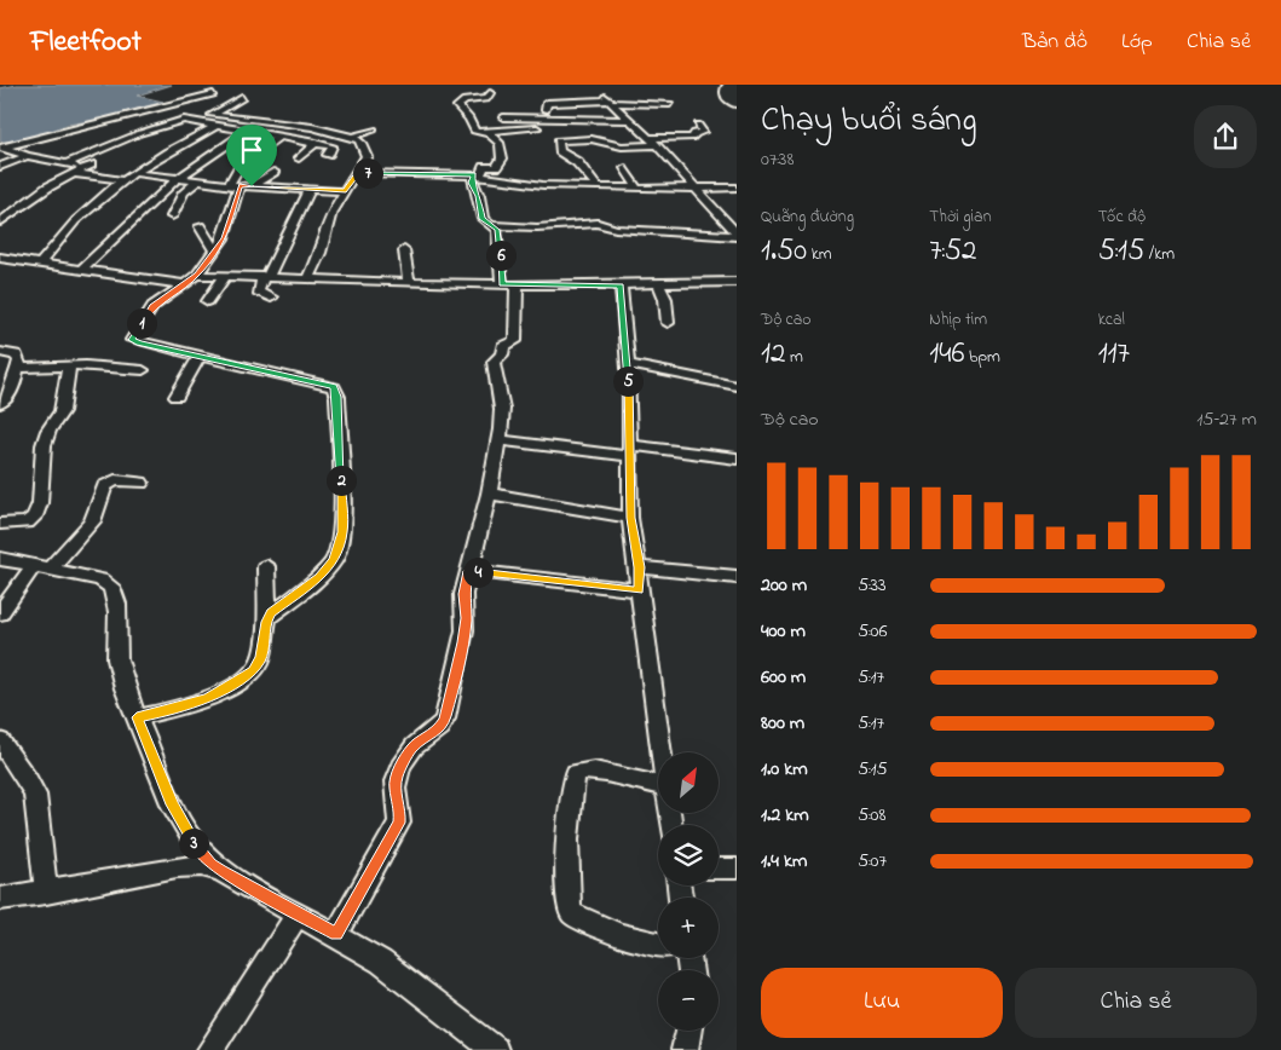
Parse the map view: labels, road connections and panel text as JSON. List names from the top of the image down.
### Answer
{
  "north": "top right",
  "page": {
    "header": "Fleetfoot",
    "nav": ["Bản đồ", "Lớp", "Chia sẻ"],
    "heading": ["Chạy buổi sáng", "07:38"],
    "pins": [
      "7",
      "6",
      "1",
      "5",
      "2",
      "4",
      "3"
    ],
    "stats": [
      ["Quãng đường", "1.50 km"],
      ["Thời gian", "7:52"],
      ["Tốc độ", "5:15 /km"],
      ["Độ cao", "12 m"],
      ["Nhịp tim", "146 bpm"],
      ["kcal", "117"]
    ],
    "chart": ["Độ cao", "15–27 m"],
    "list": [
      {
        "name": "200 m",
        "note": "5:33"
      },
      {
        "name": "400 m",
        "note": "5:06"
      },
      {
        "name": "600 m",
        "note": "5:17"
      },
      {
        "name": "800 m",
        "note": "5:17"
      },
      {
        "name": "1.0 km",
        "note": "5:15"
      },
      {
        "name": "1.2 km",
        "note": "5:08"
      },
      {
        "name": "1.4 km",
        "note": "5:07"
      }
    ],
    "map_buttons": ["+", "−"],
    "buttons": ["Lưu", "Chia sẻ"]
  }
}
